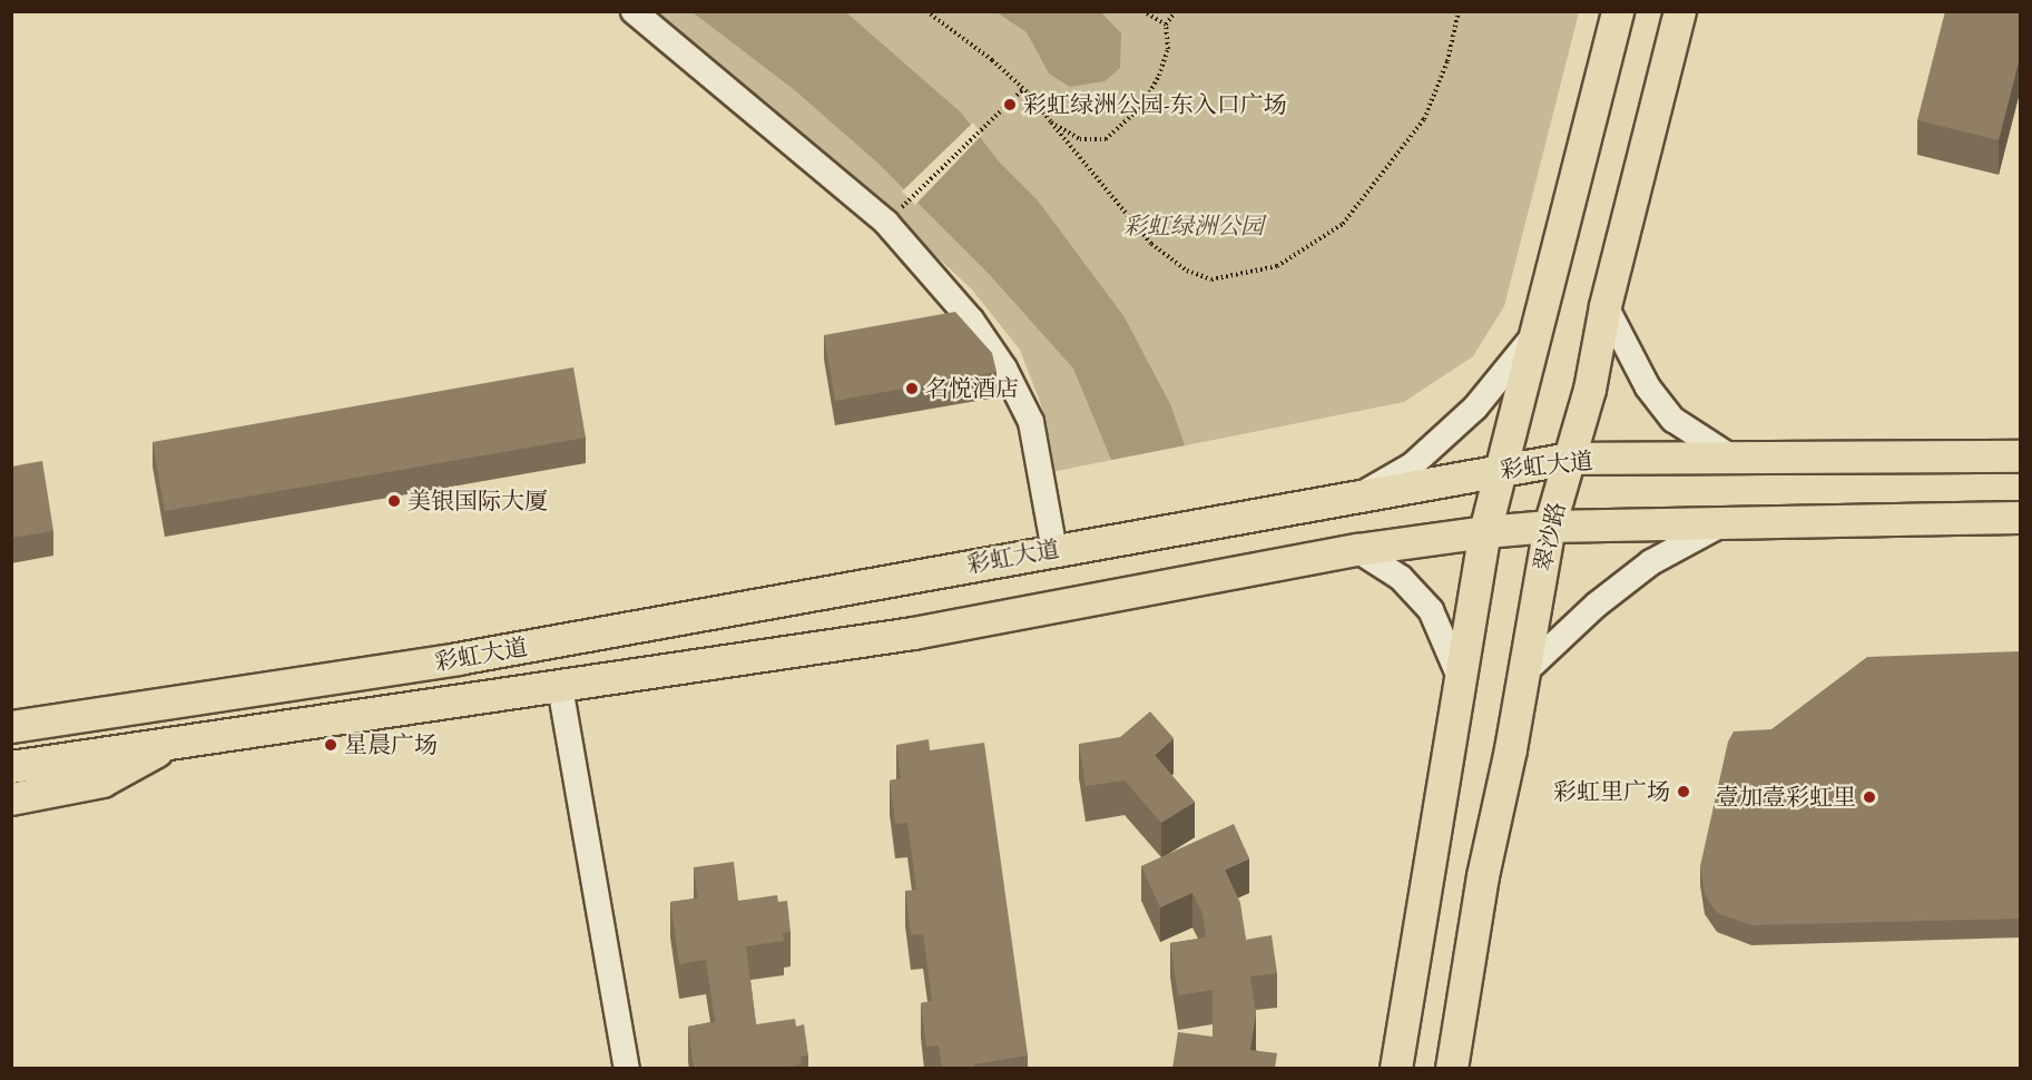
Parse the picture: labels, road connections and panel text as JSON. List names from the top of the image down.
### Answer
{
  "streets": {
    "main road": ["彩虹大道", "翠沙路"]
  },
  "crossings": [
    ["彩虹大道", "翠沙路"]
  ],
  "parks": ["彩虹绿洲公园"],
  "places": [
    "彩虹绿洲公园-东入口广场",
    "名悦酒店",
    "美银国际大厦",
    "星晨广场",
    "彩虹里广场",
    "壹加壹彩虹里"
  ]
}
